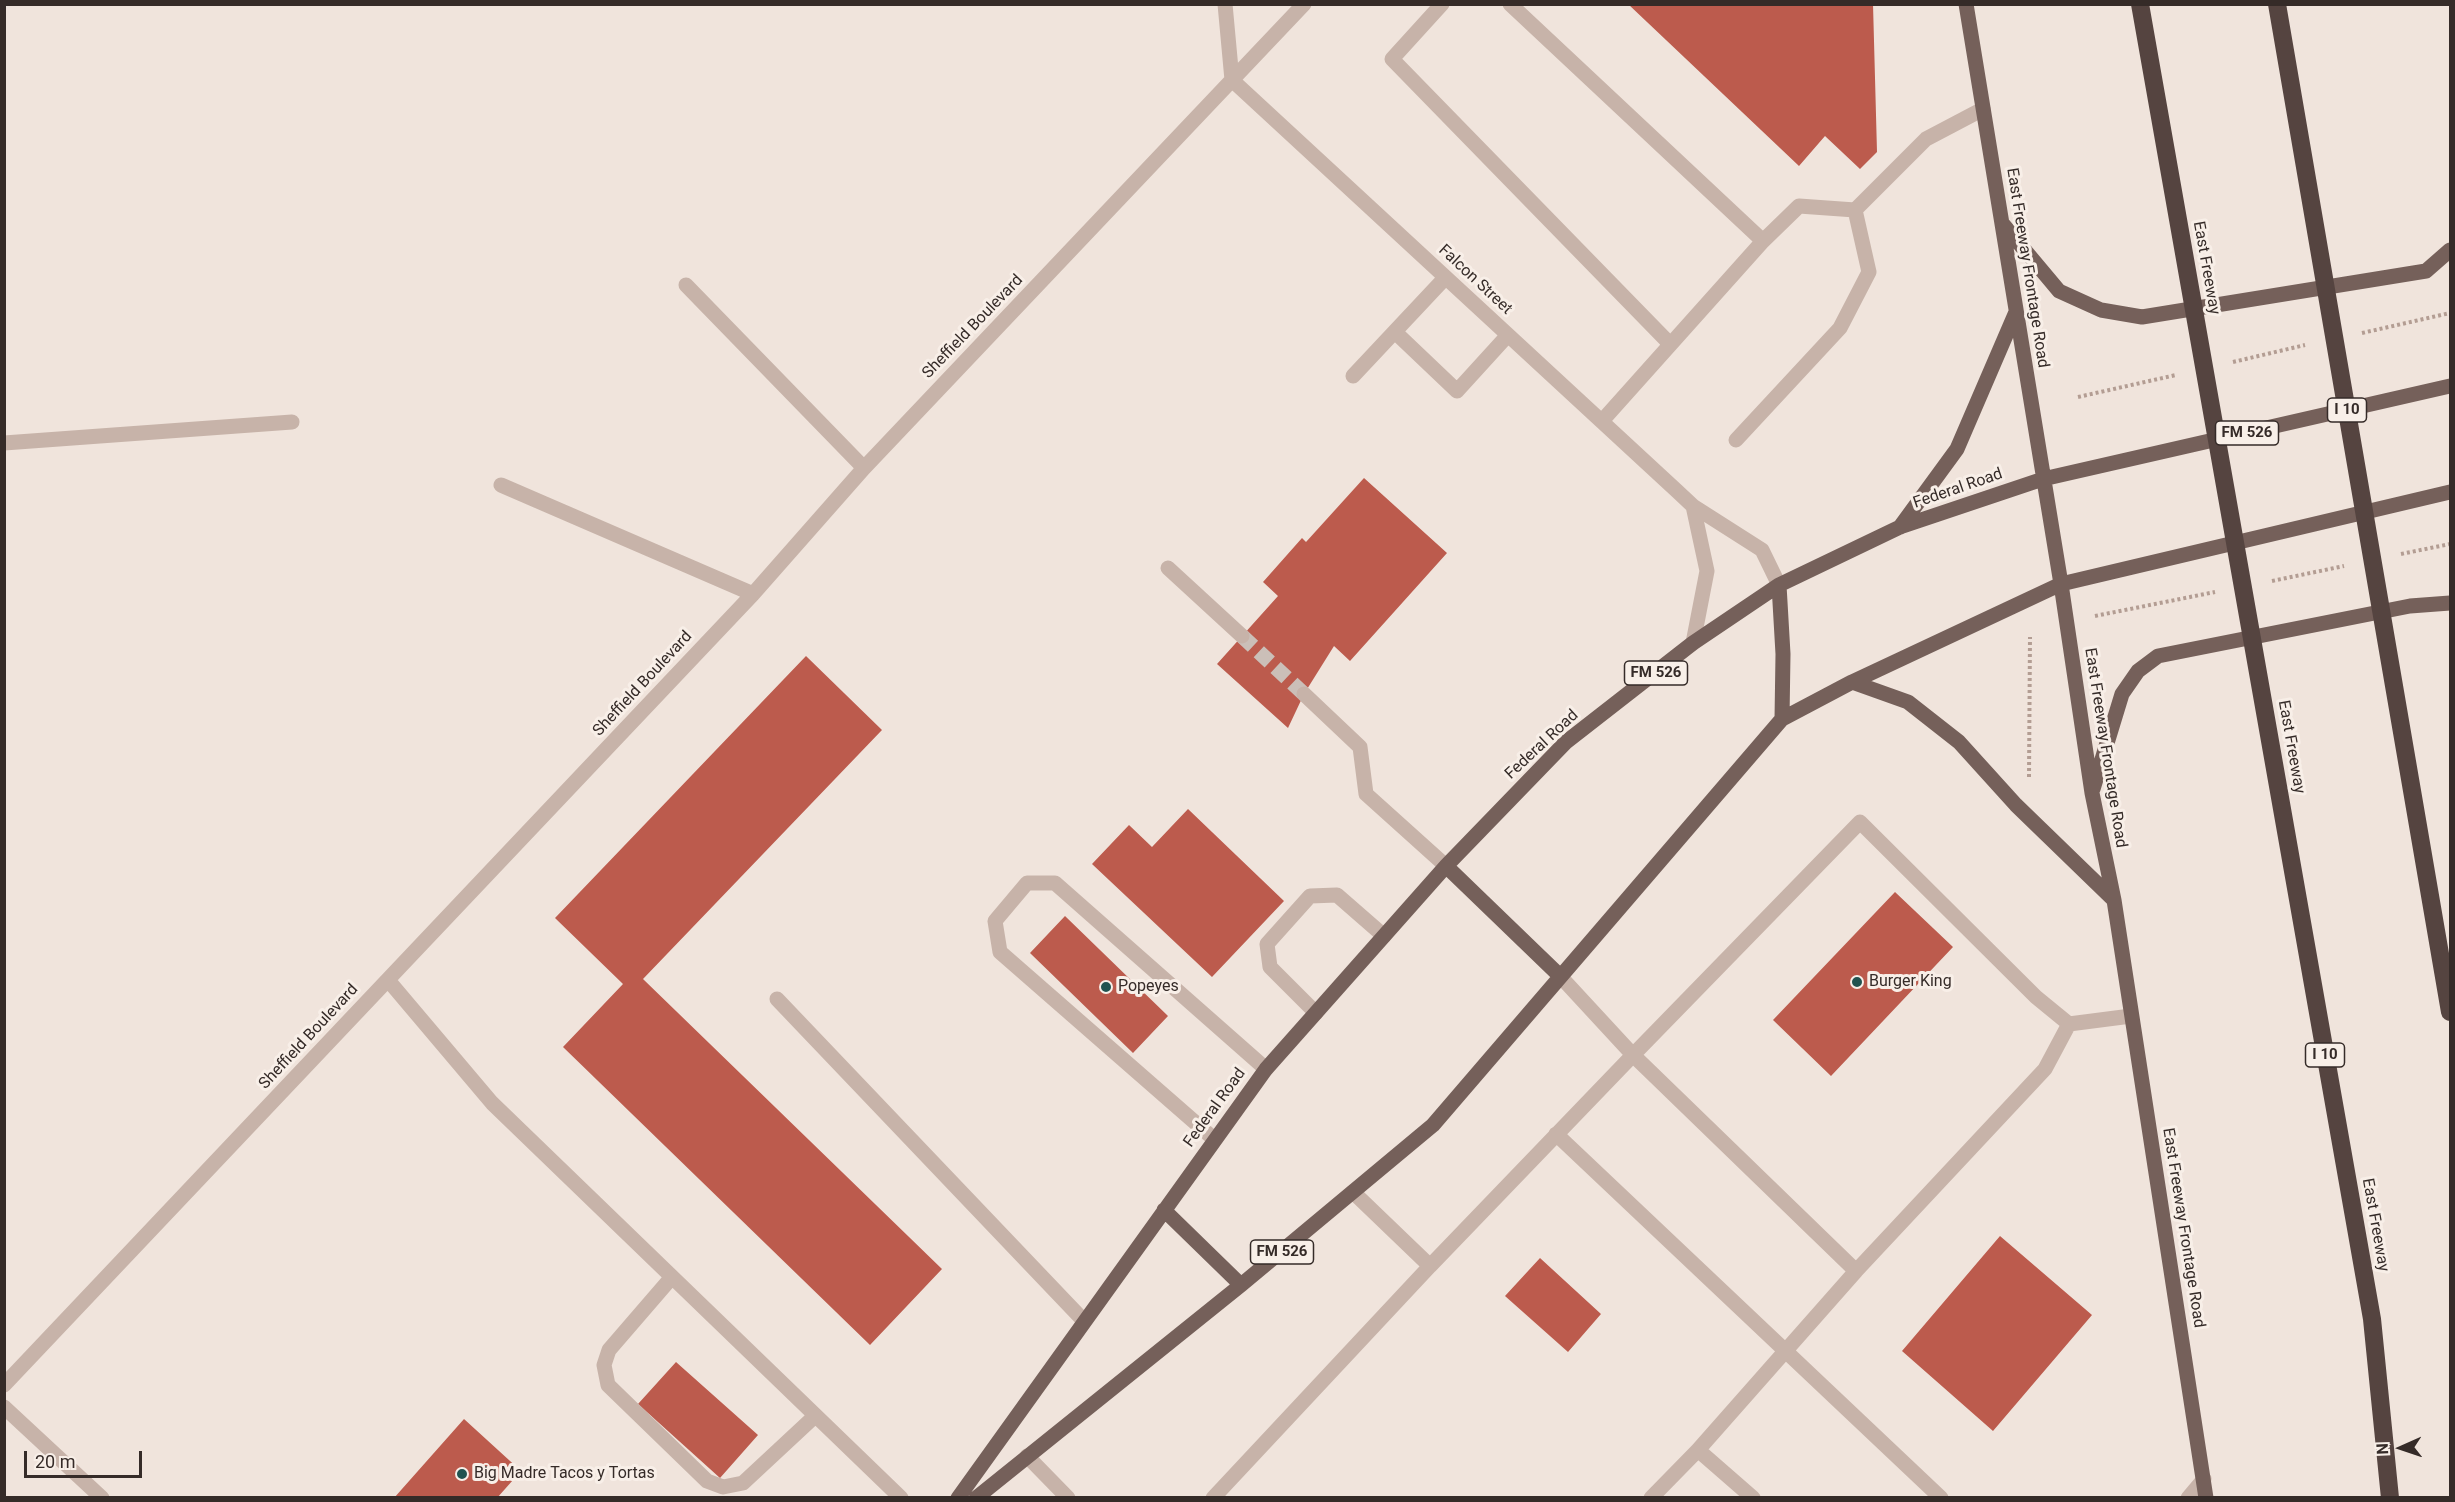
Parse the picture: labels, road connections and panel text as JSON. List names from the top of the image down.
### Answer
{
  "streets": {
    "highway": ["East Freeway", "I 10"],
    "main road": ["East Freeway Frontage Road", "FM 526", "Federal Road"],
    "street": ["Falcon Street", "Sheffield Boulevard"]
  },
  "crossings": [
    ["East Freeway Frontage Road", "FM 526"],
    ["East Freeway Frontage Road", "Federal Road"],
    ["Falcon Street", "Sheffield Boulevard"],
    ["Falcon Street", "Federal Road"]
  ],
  "places": ["Burger King", "Popeyes", "Big Madre Tacos y Tortas"],
  "scale_bar": "20 m",
  "north": "left"
}
